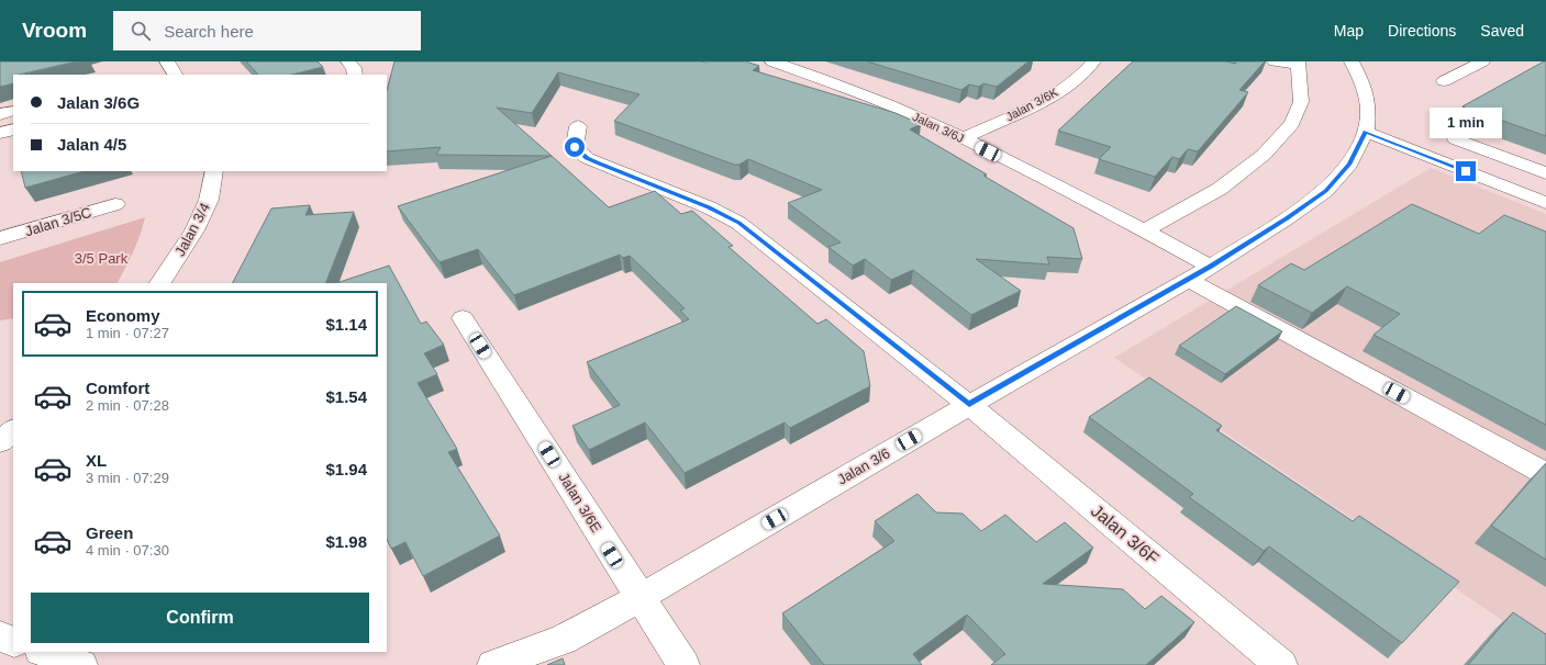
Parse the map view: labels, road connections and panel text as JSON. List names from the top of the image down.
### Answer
{
  "streets": {
    "street": [
      "Jalan 3/6K",
      "Jalan 3/6J",
      "Jalan 3/5C",
      "Jalan 3/4",
      "Jalan 3/6",
      "Jalan 3/6E",
      "Jalan 3/6F"
    ]
  },
  "crossings": [
    ["Jalan 3/6K", "Jalan 3/6J"],
    ["Jalan 3/6J", "Jalan 3/6"],
    ["Jalan 3/6", "Jalan 3/6E"],
    ["Jalan 3/6", "Jalan 3/6F"]
  ],
  "parks": ["3/5 Park"],
  "page": {
    "header": "Vroom",
    "search": "Search here",
    "nav": ["Map", "Directions", "Saved"],
    "banner": ["Jalan 3/6G", "Jalan 4/5"],
    "bubble": "1 min",
    "list": [
      {
        "name": "Economy",
        "note": "1 min · 07:27",
        "value": "$1.14"
      },
      {
        "name": "Comfort",
        "note": "2 min · 07:28",
        "value": "$1.54"
      },
      {
        "name": "XL",
        "note": "3 min · 07:29",
        "value": "$1.94"
      },
      {
        "name": "Green",
        "note": "4 min · 07:30",
        "value": "$1.98"
      }
    ],
    "buttons": "Confirm"
  }
}
